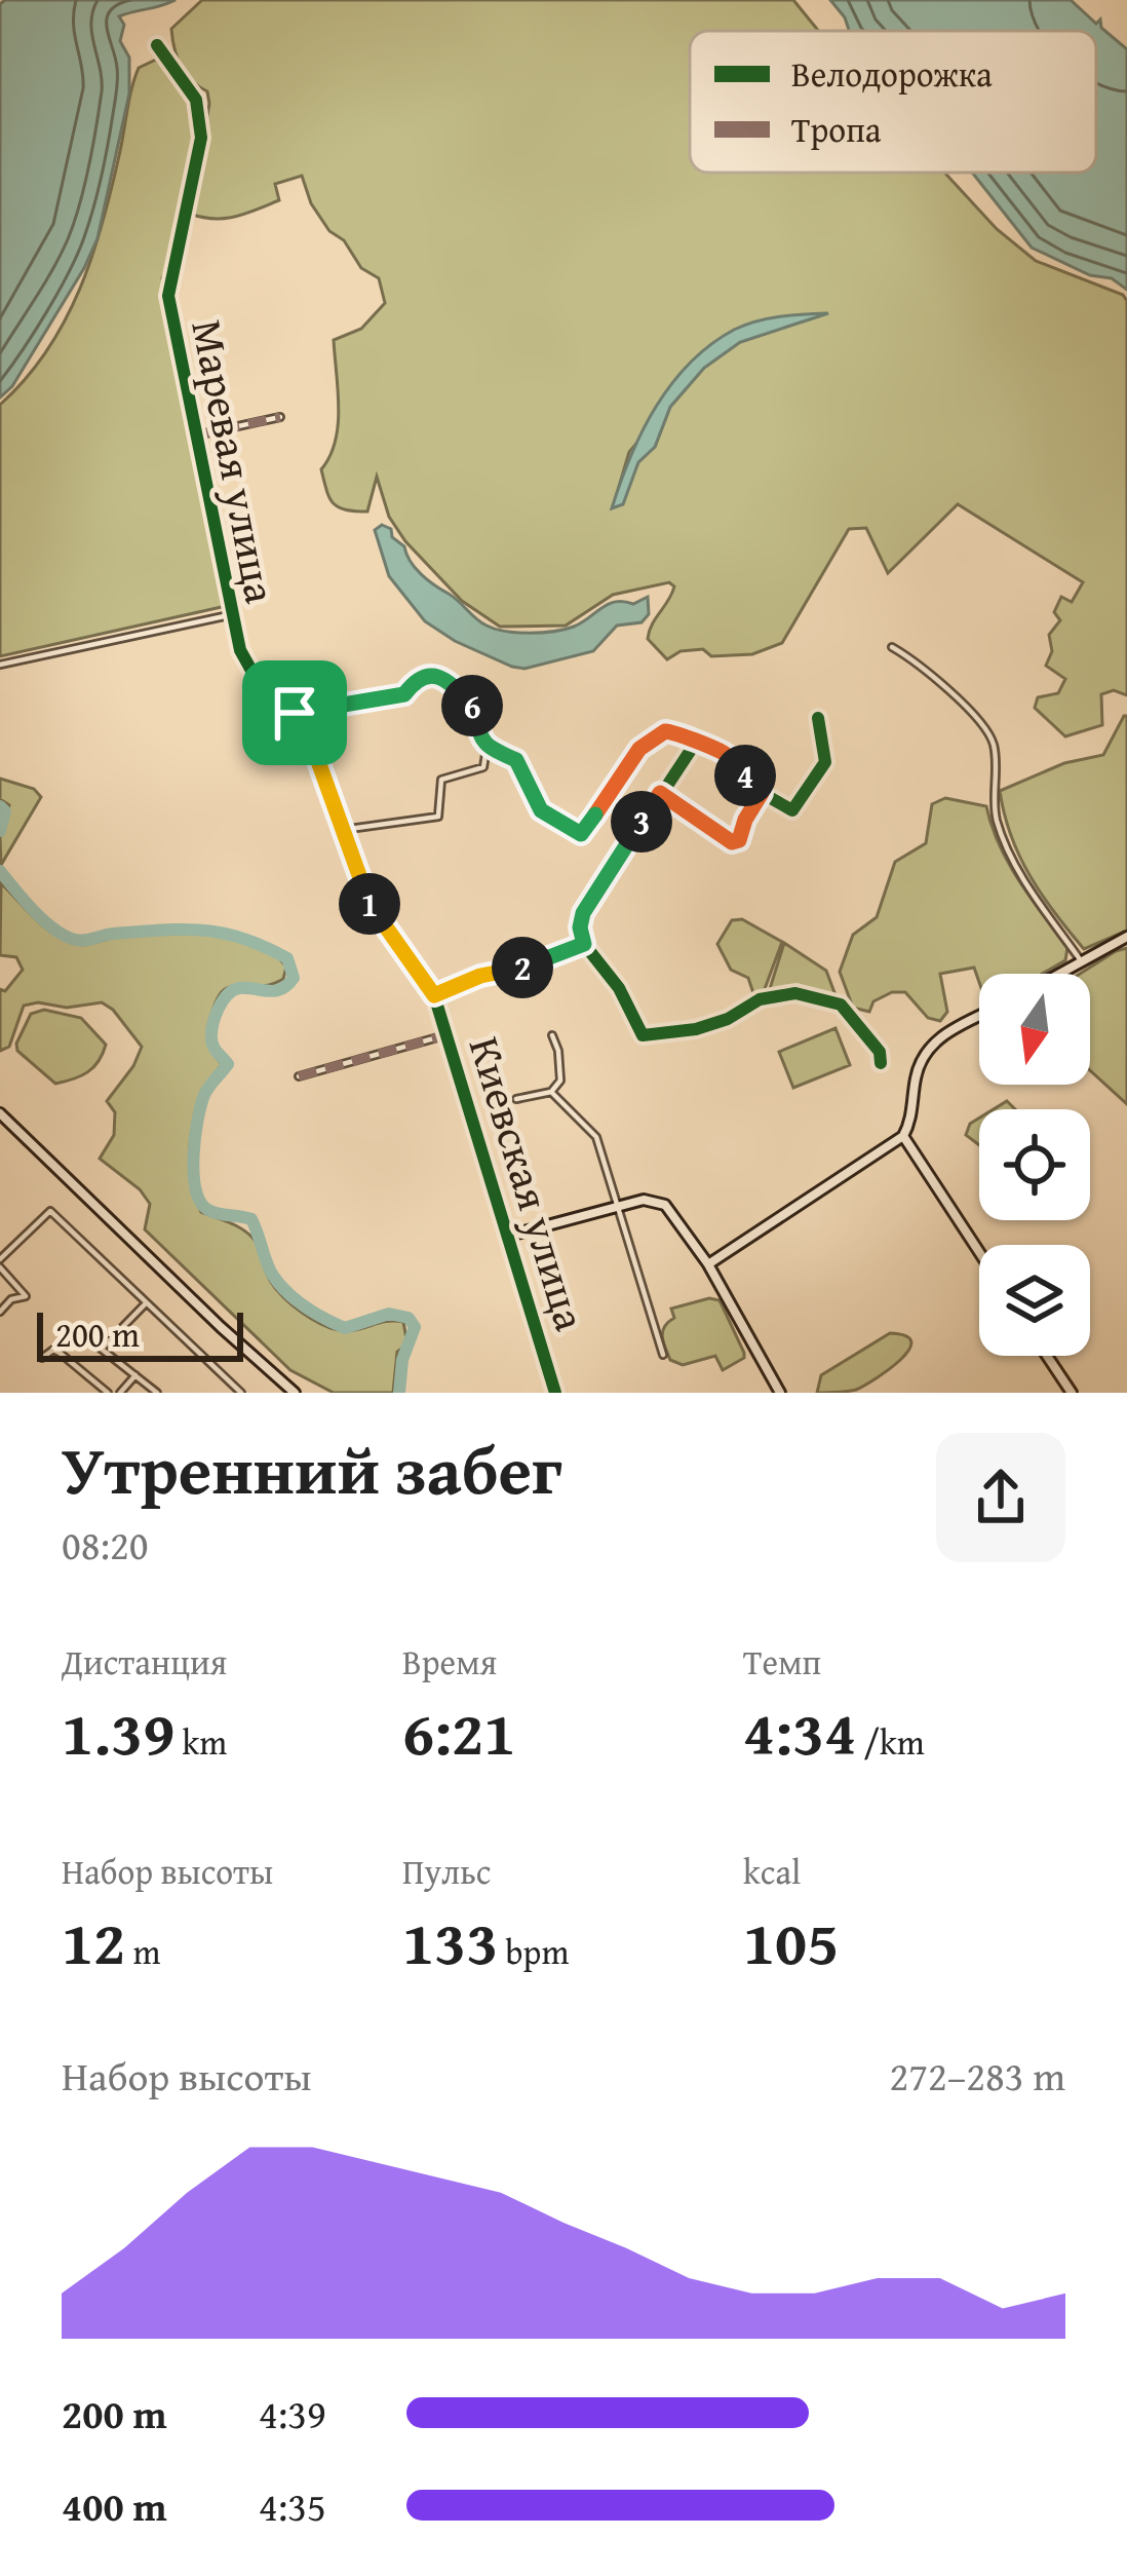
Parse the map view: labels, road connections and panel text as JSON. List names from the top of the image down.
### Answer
{
  "streets": {
    "street": ["Маревая улица", "Киевская улица"]
  },
  "crossings": [
    ["Маревая улица", "Киевская улица"]
  ],
  "legend": ["Велодорожка", "Тропа"],
  "scale_bar": "200 m",
  "north": "bottom",
  "page": {
    "pins": [
      "6",
      "4",
      "3",
      "1",
      "2"
    ],
    "scale": "200 m",
    "heading": ["Утренний забег", "08:20"],
    "stats": [
      ["Дистанция", "1.39 km"],
      ["Время", "6:21"],
      ["Темп", "4:34 /km"],
      ["Набор высоты", "12 m"],
      ["Пульс", "133 bpm"],
      ["kcal", "105"]
    ],
    "chart": ["Набор высоты", "272–283 m"],
    "list": [
      {
        "name": "200 m",
        "note": "4:39"
      },
      {
        "name": "400 m",
        "note": "4:35"
      }
    ]
  }
}
